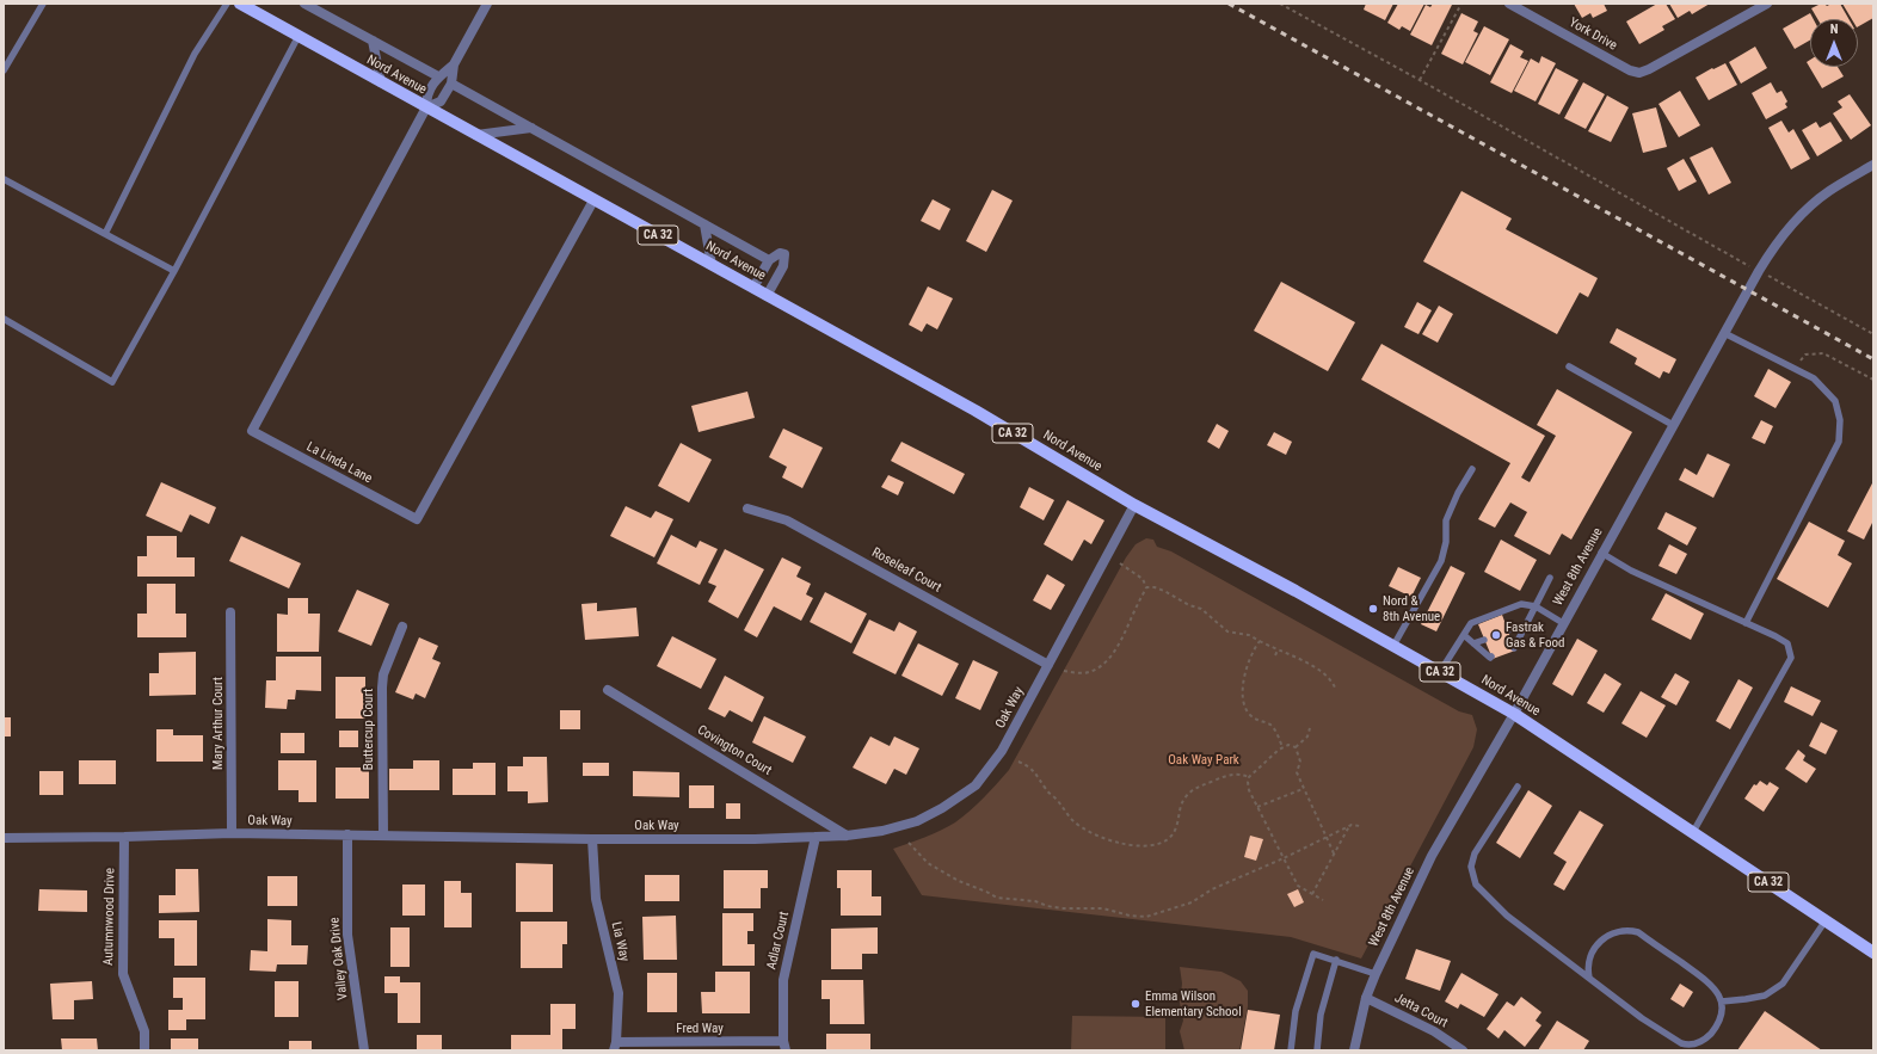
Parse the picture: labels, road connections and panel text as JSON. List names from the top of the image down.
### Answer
{
  "streets": {
    "main road": ["Nord Avenue", "CA 32"],
    "street": [
      "York Drive",
      "La Linda Lane",
      "West 8th Avenue",
      "Roseleaf Court",
      "Oak Way",
      "Mary Arthur Court",
      "Buttercup Court",
      "Covington Court",
      "Autumnwood Drive",
      "Adlar Court",
      "Lia Way",
      "Valley Oak Drive",
      "Jetta Court",
      "Fred Way"
    ]
  },
  "crossings": [
    ["Nord Avenue", "La Linda Lane"],
    ["Nord Avenue", "West 8th Avenue"],
    ["Nord Avenue", "Oak Way"],
    ["West 8th Avenue", "Jetta Court"],
    ["Roseleaf Court", "Oak Way"],
    ["Oak Way", "Mary Arthur Court"],
    ["Oak Way", "Buttercup Court"],
    ["Oak Way", "Covington Court"],
    ["Oak Way", "Autumnwood Drive"],
    ["Oak Way", "Adlar Court"],
    ["Oak Way", "Lia Way"],
    ["Oak Way", "Valley Oak Drive"],
    ["Adlar Court", "Fred Way"],
    ["Lia Way", "Fred Way"]
  ],
  "parks": ["Oak Way Park"],
  "places": ["Nord & 8th Avenue", "Fastrak Gas & Food", "Emma Wilson Elementary School"],
  "north": "top"
}
